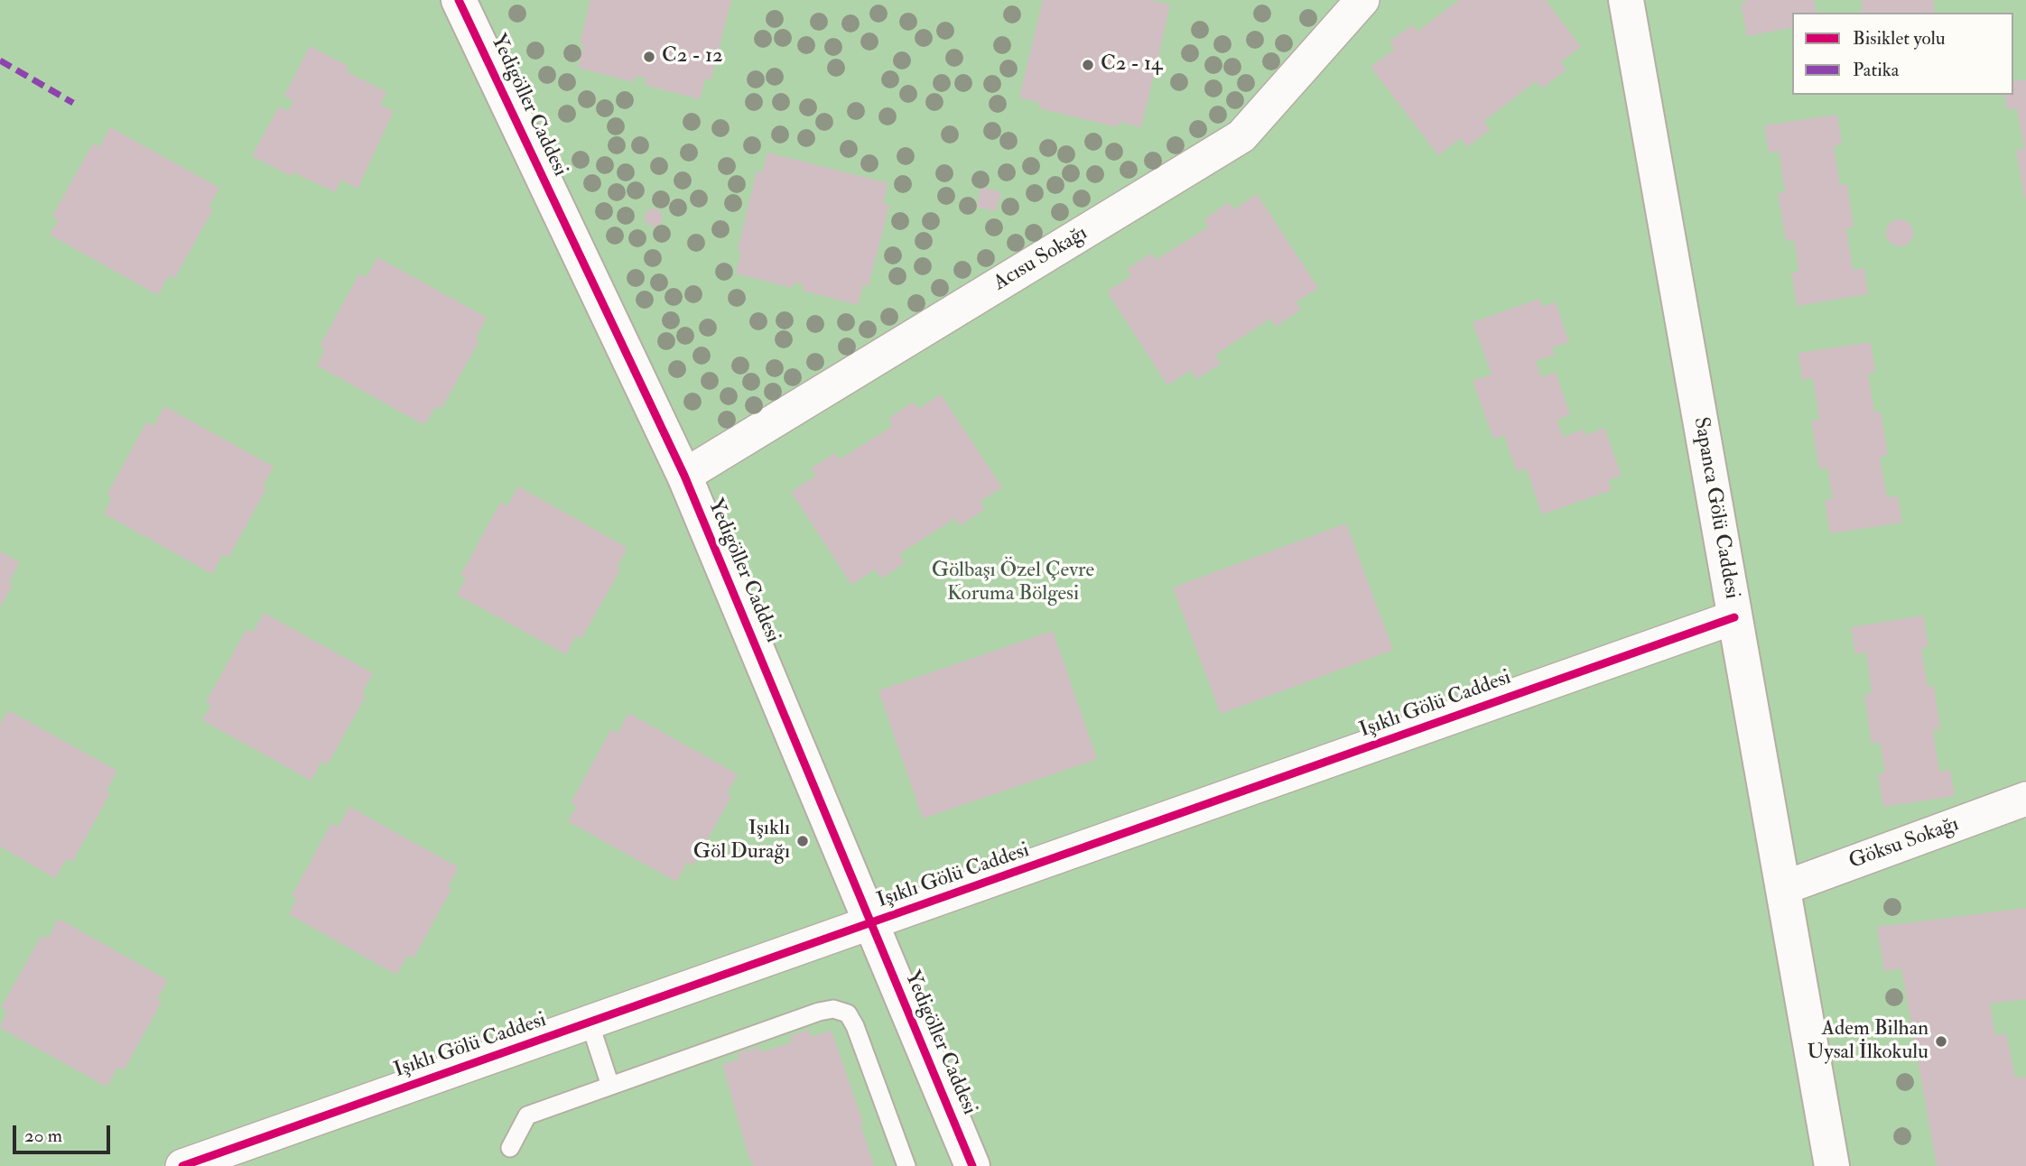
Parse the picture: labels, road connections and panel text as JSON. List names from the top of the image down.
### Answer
{
  "streets": {
    "street": [
      "Yedigöller Caddesi",
      "Acısu Sokağı",
      "Sapanca Gölü Caddesi",
      "Işıklı Gölü Caddesi",
      "Göksu Sokağı"
    ]
  },
  "crossings": [
    ["Yedigöller Caddesi", "Acısu Sokağı"],
    ["Yedigöller Caddesi", "Işıklı Gölü Caddesi"],
    ["Sapanca Gölü Caddesi", "Işıklı Gölü Caddesi"],
    ["Sapanca Gölü Caddesi", "Göksu Sokağı"]
  ],
  "parks": ["Gölbaşı Özel Çevre Koruma Bölgesi"],
  "places": [
    "C2 - 12",
    "C2 - 14",
    "Işıklı Göl Durağı",
    "Adem Bilhan Uysal İlkokulu"
  ],
  "legend": ["Bisiklet yolu", "Patika"],
  "scale_bar": "20 m"
}
